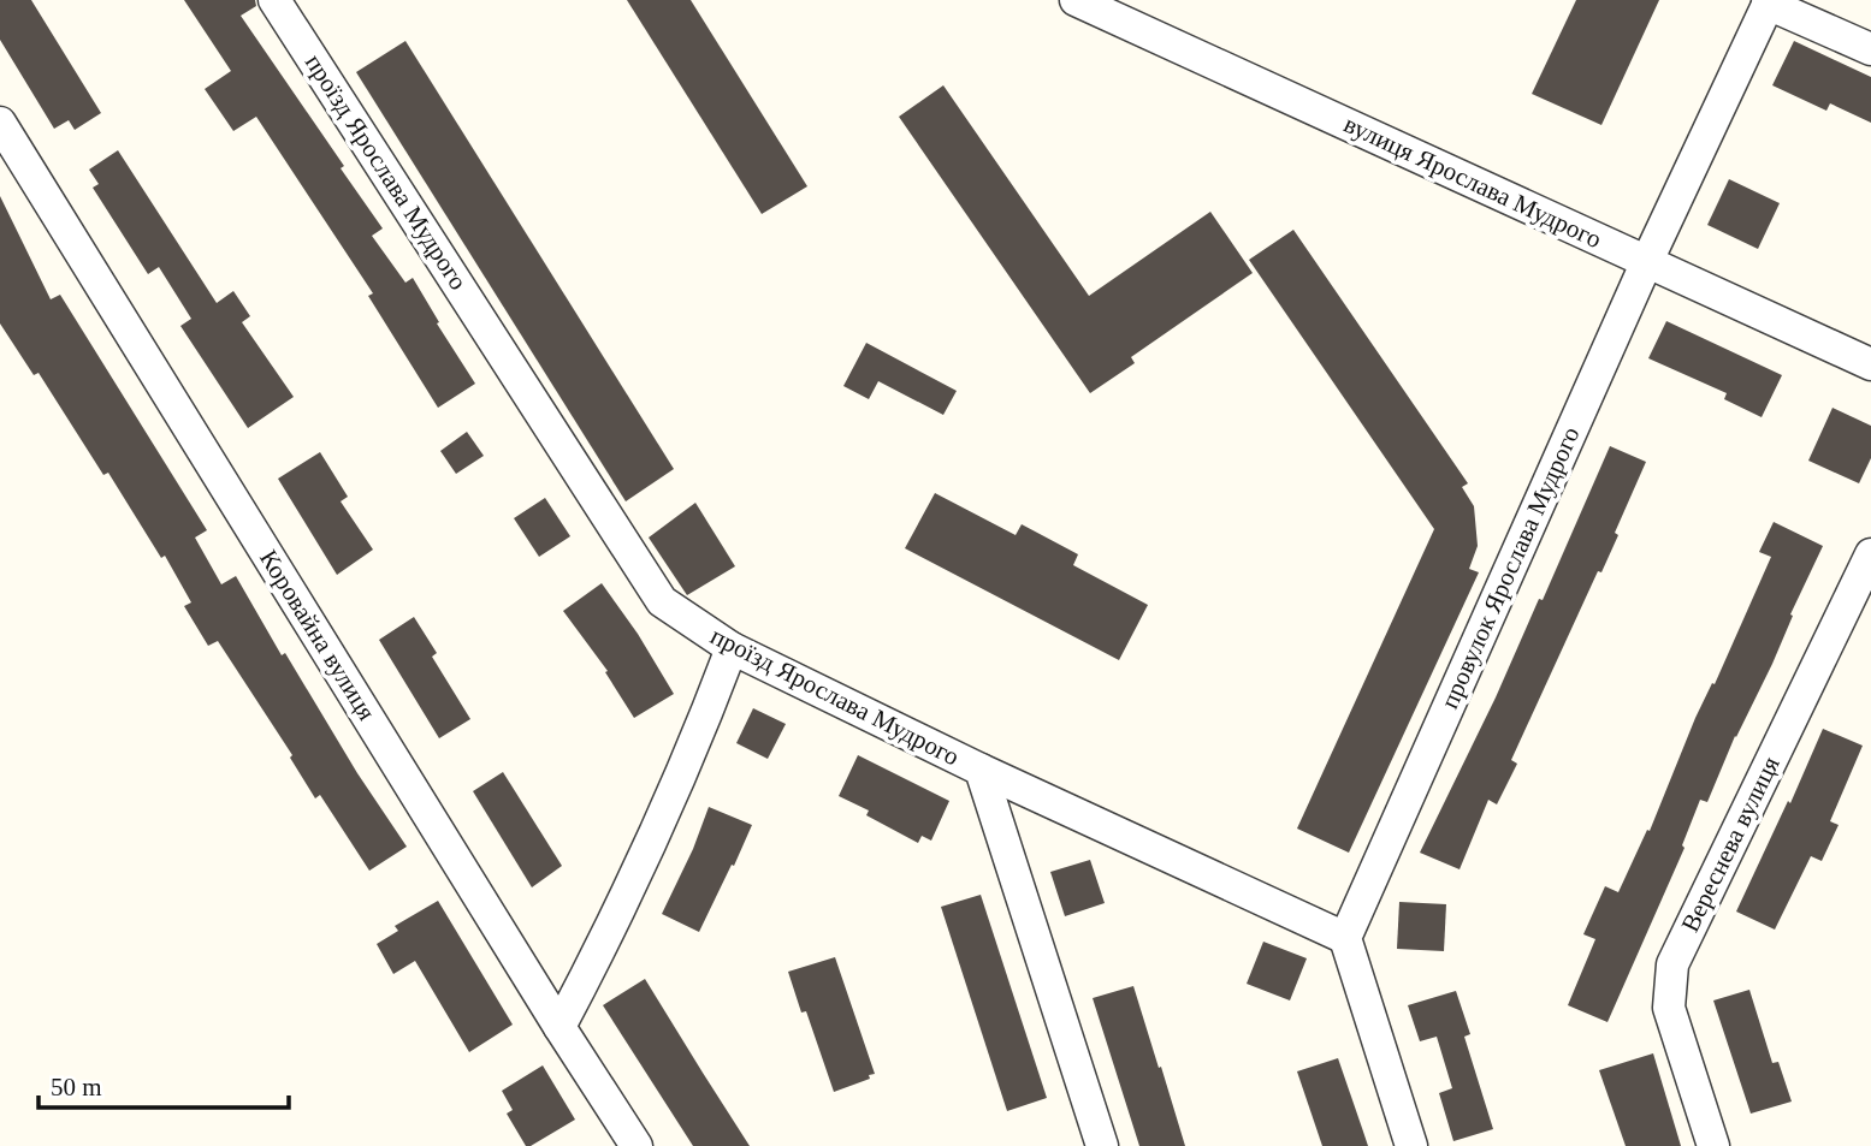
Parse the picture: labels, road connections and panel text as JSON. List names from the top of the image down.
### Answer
{
  "streets": {
    "street": [
      "проїзд Ярослава Мудрого",
      "вулиця Ярослава Мудрого",
      "провулок Ярослава Мудрого",
      "Коровайна вулиця",
      "Вереснева вулиця"
    ]
  },
  "crossings": [
    ["вулиця Ярослава Мудрого", "провулок Ярослава Мудрого"]
  ],
  "scale_bar": "50 m"
}
